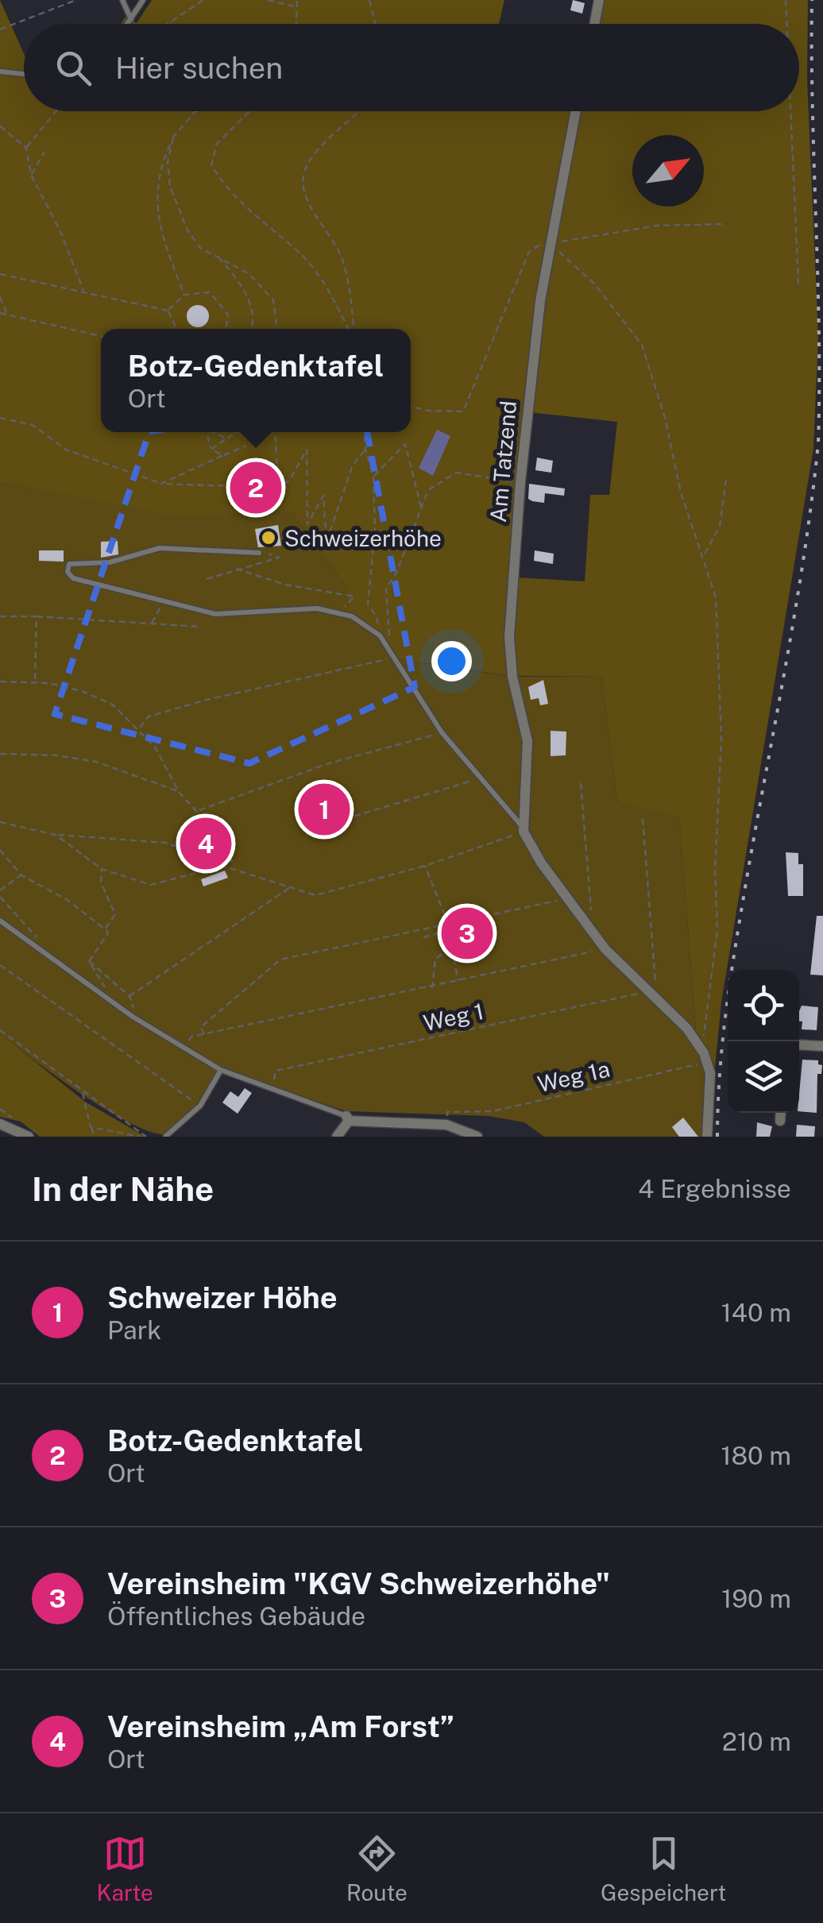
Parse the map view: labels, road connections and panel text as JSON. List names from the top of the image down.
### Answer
{
  "streets": {
    "street": ["Am Tatzend"],
    "path": ["Weg 1", "Weg 1a"]
  },
  "places": ["Schweizerhöhe"],
  "north": "top right",
  "page": {
    "search": "Hier suchen",
    "popup": ["Botz-Gedenktafel", "Ort"],
    "pins": [
      "2",
      "1",
      "4",
      "3"
    ],
    "heading": ["In der Nähe", "4 Ergebnisse"],
    "list": [
      {
        "mark": "1",
        "name": "Schweizer Höhe",
        "note": "Park",
        "value": "140 m"
      },
      {
        "mark": "2",
        "name": "Botz-Gedenktafel",
        "note": "Ort",
        "value": "180 m"
      },
      {
        "mark": "3",
        "name": "Vereinsheim \"KGV Schweizerhöhe\"",
        "note": "Öffentliches Gebäude",
        "value": "190 m"
      },
      {
        "mark": "4",
        "name": "Vereinsheim „Am Forst”",
        "note": "Ort",
        "value": "210 m"
      }
    ],
    "nav": ["Karte", "Route", "Gespeichert"]
  }
}
